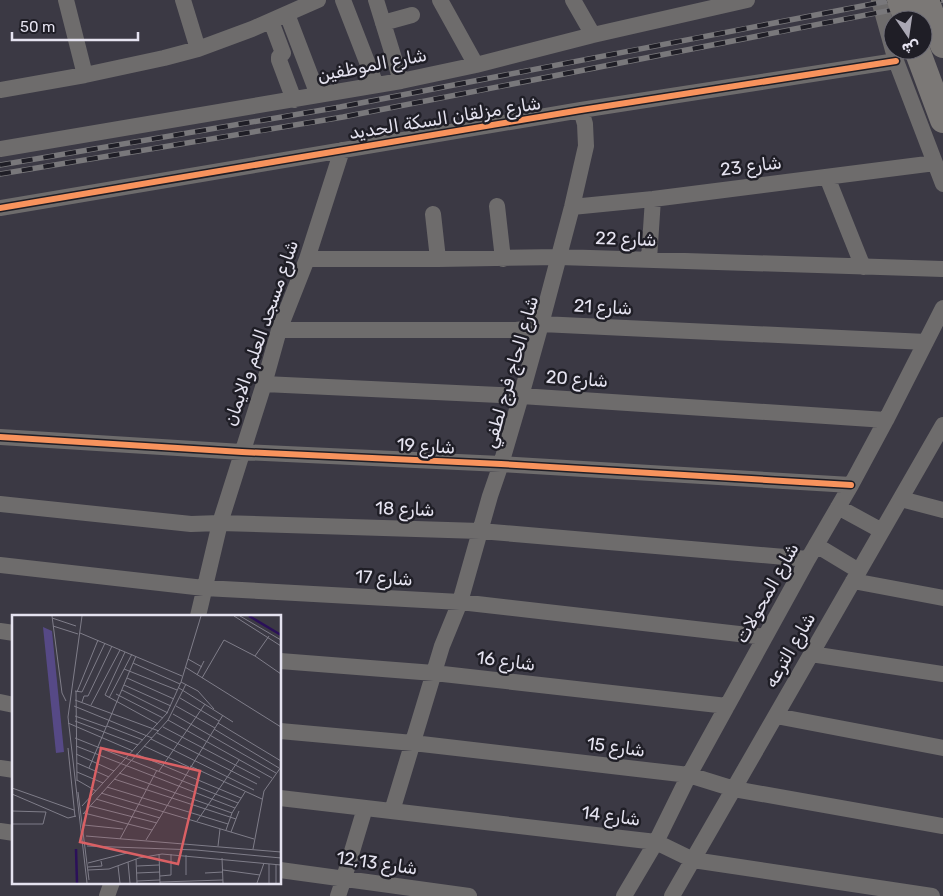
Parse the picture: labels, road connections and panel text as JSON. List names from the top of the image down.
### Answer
{
  "streets": {
    "street": [
      "شارع الموظفين",
      "شارع مزلقان السكة الحديد",
      "شارع 23",
      "شارع 22",
      "شارع 21",
      "شارع مسجد العلم والايمان",
      "شارع الحاج فرج لطفي",
      "شارع 20",
      "شارع 19",
      "شارع 18",
      "شارع 17",
      "شارع المحولات",
      "شارع الترعه",
      "شارع 16",
      "شارع 15",
      "شارع 14",
      "شارع 12,13"
    ]
  },
  "crossings": [
    ["شارع مزلقان السكة الحديد", "شارع مسجد العلم والايمان"],
    ["شارع مزلقان السكة الحديد", "شارع الحاج فرج لطفي"],
    ["شارع 23", "شارع الحاج فرج لطفي"],
    ["شارع 22", "شارع مسجد العلم والايمان"],
    ["شارع 22", "شارع الحاج فرج لطفي"],
    ["شارع 21", "شارع مسجد العلم والايمان"],
    ["شارع 21", "شارع الحاج فرج لطفي"],
    ["شارع 21", "شارع المحولات"],
    ["شارع مسجد العلم والايمان", "شارع 20"],
    ["شارع مسجد العلم والايمان", "شارع 19"],
    ["شارع مسجد العلم والايمان", "شارع 18"],
    ["شارع مسجد العلم والايمان", "شارع 17"],
    ["شارع الحاج فرج لطفي", "شارع 20"],
    ["شارع الحاج فرج لطفي", "شارع 19"],
    ["شارع الحاج فرج لطفي", "شارع 18"],
    ["شارع الحاج فرج لطفي", "شارع 17"],
    ["شارع الحاج فرج لطفي", "شارع 16"],
    ["شارع الحاج فرج لطفي", "شارع 15"],
    ["شارع الحاج فرج لطفي", "شارع 14"],
    ["شارع 20", "شارع المحولات"],
    ["شارع 19", "شارع المحولات"],
    ["شارع 18", "شارع المحولات"],
    ["شارع 17", "شارع المحولات"],
    ["شارع المحولات", "شارع 16"],
    ["شارع المحولات", "شارع 15"],
    ["شارع المحولات", "شارع 14"],
    ["شارع الترعه", "شارع 15"],
    ["شارع الترعه", "شارع 14"]
  ],
  "scale_bar": "50 m",
  "north": "bottom"
}
